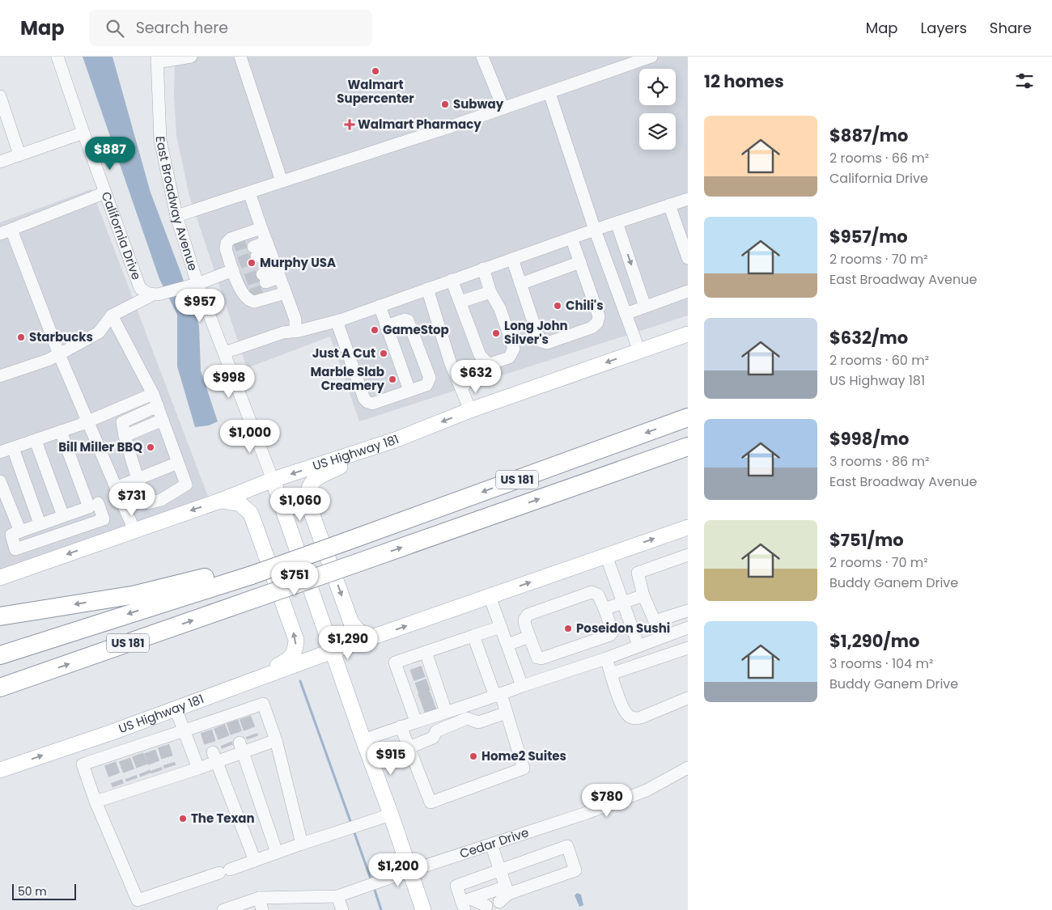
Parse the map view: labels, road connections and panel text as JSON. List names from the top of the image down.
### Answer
{
  "streets": {
    "highway": ["US 181"],
    "main road": ["US Highway 181"],
    "street": ["East Broadway Avenue", "California Drive", "Cedar Drive"]
  },
  "crossings": [
    ["East Broadway Avenue", "US Highway 181"]
  ],
  "places": {
    "other": [
      "Walmart Supercenter",
      "Subway",
      "Murphy USA",
      "Chili's",
      "GameStop",
      "Long John Silver's",
      "Starbucks",
      "Just A Cut",
      "Marble Slab Creamery",
      "Bill Miller BBQ",
      "Poseidon Sushi",
      "Home2 Suites",
      "The Texan"
    ],
    "health": ["Walmart Pharmacy"]
  },
  "scale_bar": "50 m",
  "page": {
    "header": "Map",
    "search": "Search here",
    "nav": ["Map", "Layers", "Share"],
    "heading": "12 homes",
    "list": [
      {
        "name": "$887/mo",
        "note": "2 rooms · 66 m² · California Drive"
      },
      {
        "name": "$957/mo",
        "note": "2 rooms · 70 m² · East Broadway Avenue"
      },
      {
        "name": "$632/mo",
        "note": "2 rooms · 60 m² · US Highway 181"
      },
      {
        "name": "$998/mo",
        "note": "3 rooms · 86 m² · East Broadway Avenue"
      },
      {
        "name": "$751/mo",
        "note": "2 rooms · 70 m² · Buddy Ganem Drive"
      },
      {
        "name": "$1,290/mo",
        "note": "3 rooms · 104 m² · Buddy Ganem Drive"
      }
    ],
    "price": [
      "$887",
      "$957",
      "$632",
      "$998",
      "$1,000",
      "$731",
      "$1,060",
      "$751",
      "$1,290",
      "$915",
      "$780",
      "$1,200"
    ],
    "scale": "50 m"
  }
}
